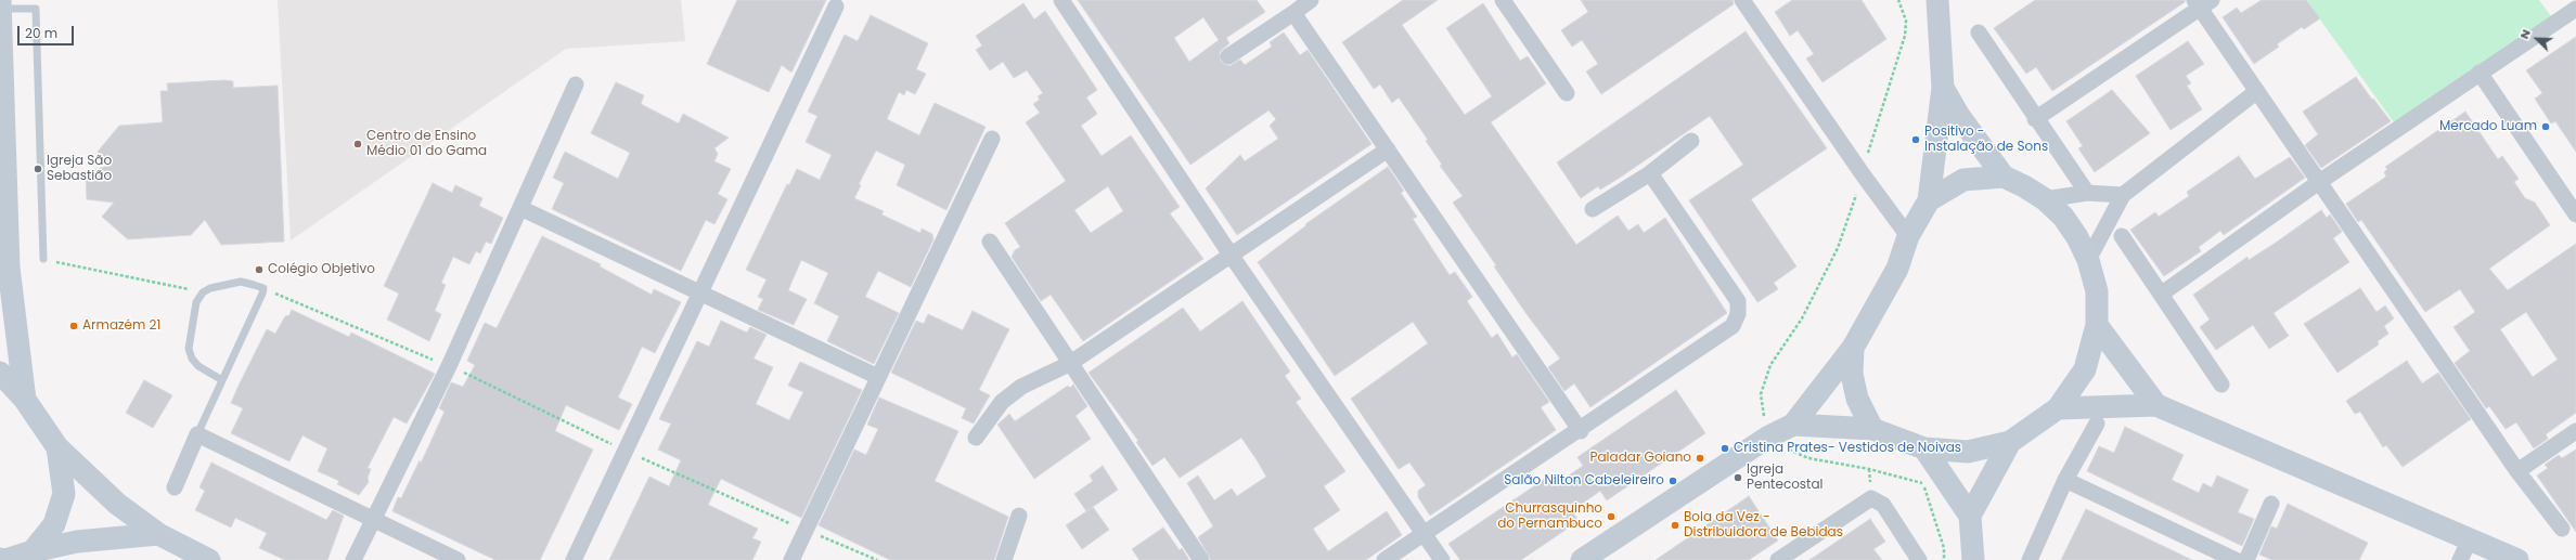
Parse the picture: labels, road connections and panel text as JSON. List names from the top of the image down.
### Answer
{
  "places": [
    "Mercado Luam",
    "Positivo - Instalação de Sons",
    "Centro de Ensino Médio 01 do Gama",
    "Igreja São Sebastião",
    "Colégio Objetivo",
    "Armazém 21",
    "Cristina Prates- Vestidos de Noivas",
    "Paladar Goiano",
    "Igreja Pentecostal",
    "Salão Nilton Cabeleireiro",
    "Churrasquinho do Pernambuco",
    "Bola da Vez - Distribuidora de Bebidas"
  ],
  "scale_bar": "20 m",
  "north": "top left"
}
